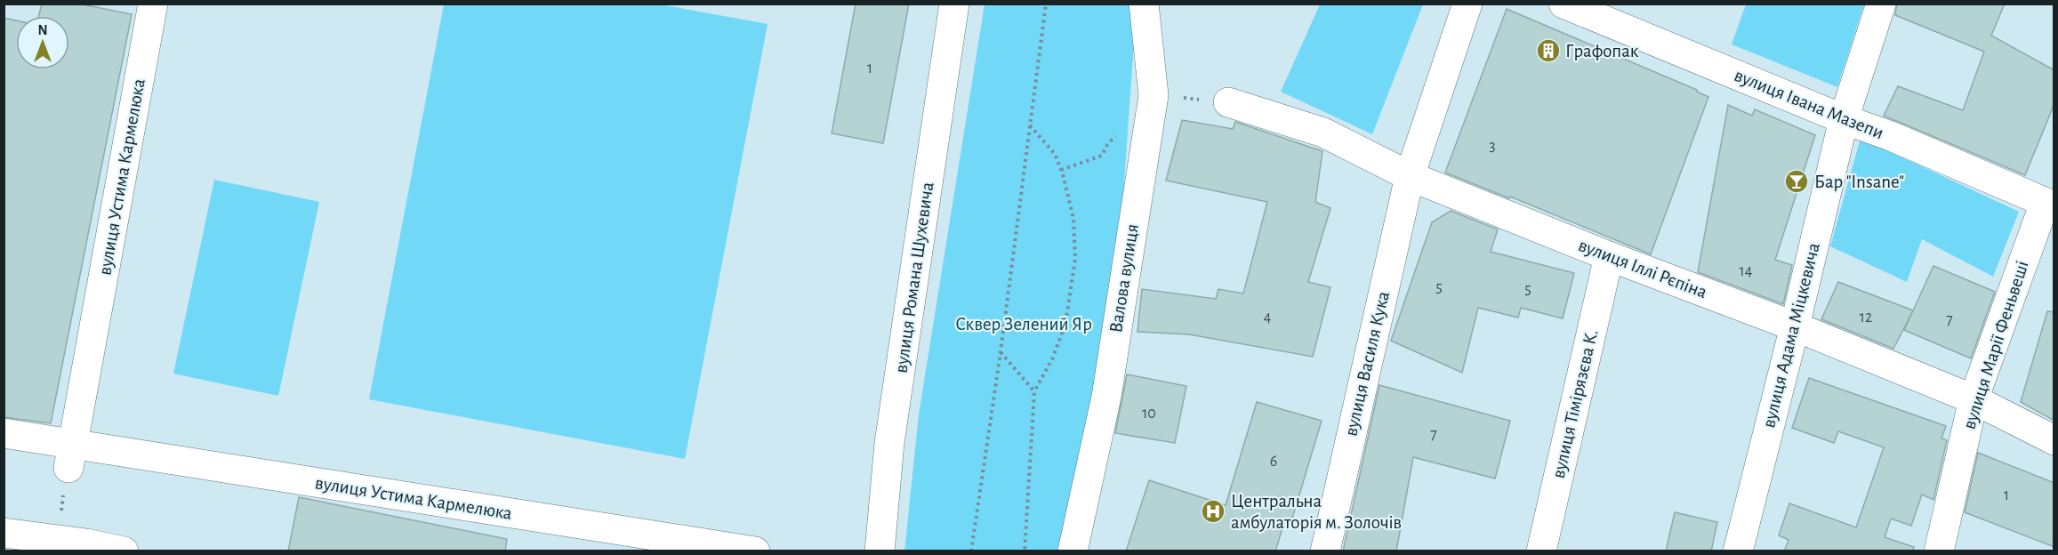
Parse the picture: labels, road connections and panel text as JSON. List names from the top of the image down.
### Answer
{
  "streets": {
    "street": [
      "вулиця Івана Мазепи",
      "вулиця Устима Кармелюка",
      "вулиця Іллі Рєпіна",
      "вулиця Романа Шухевича",
      "Валова вулиця",
      "вулиця Адама Міцкевича",
      "вулиця Марії Феньвеші",
      "вулиця Василя Кука",
      "вулиця Тімірязєва К."
    ]
  },
  "crossings": [
    ["вулиця Івана Мазепи", "вулиця Адама Міцкевича"],
    ["вулиця Івана Мазепи", "вулиця Марії Феньвеші"],
    ["вулиця Іллі Рєпіна", "вулиця Адама Міцкевича"],
    ["вулиця Іллі Рєпіна", "вулиця Марії Феньвеші"],
    ["вулиця Іллі Рєпіна", "вулиця Василя Кука"],
    ["вулиця Іллі Рєпіна", "вулиця Тімірязєва К."]
  ],
  "parks": ["Сквер Зелений Яр"],
  "places": {
    "building": ["Графопак"],
    "bar": ["Бар \"Insane\""],
    "hospital": ["Центральна амбулаторія м. Золочів"]
  },
  "house_numbers": [
    "1",
    "3",
    "14",
    "5",
    "5",
    "4",
    "12",
    "7",
    "10",
    "7",
    "6",
    "1"
  ],
  "north": "top"
}
